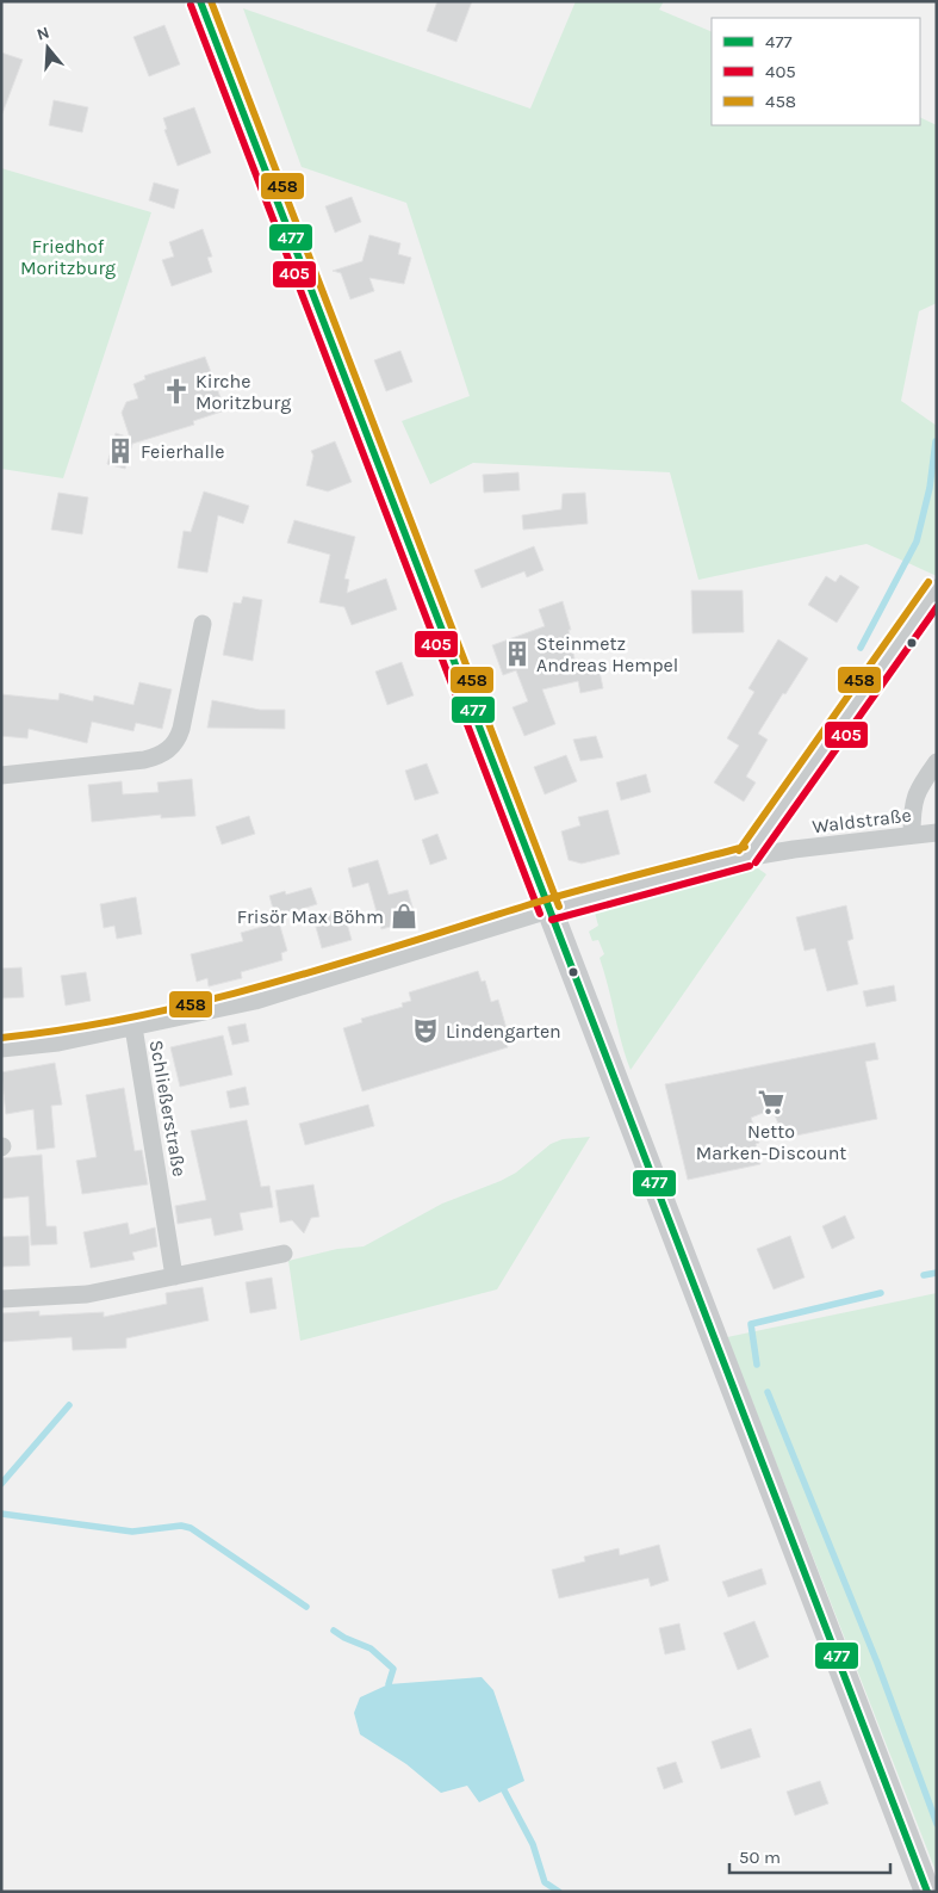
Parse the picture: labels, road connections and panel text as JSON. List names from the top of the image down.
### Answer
{
  "streets": {
    "street": ["Waldstraße", "Schließerstraße"]
  },
  "crossings": [
    ["Waldstraße", "Schließerstraße"]
  ],
  "parks": ["Friedhof Moritzburg"],
  "places": {
    "church": ["Kirche Moritzburg"],
    "building": ["Feierhalle", "Steinmetz Andreas Hempel"],
    "shop": ["Frisör Max Böhm"],
    "theatre": ["Lindengarten"],
    "supermarket": ["Netto Marken-Discount"]
  },
  "lines": ["transit line 477", "transit line 458", "transit line 405"],
  "legend": ["477", "405", "458"],
  "scale_bar": "50 m",
  "north": "top"
}
